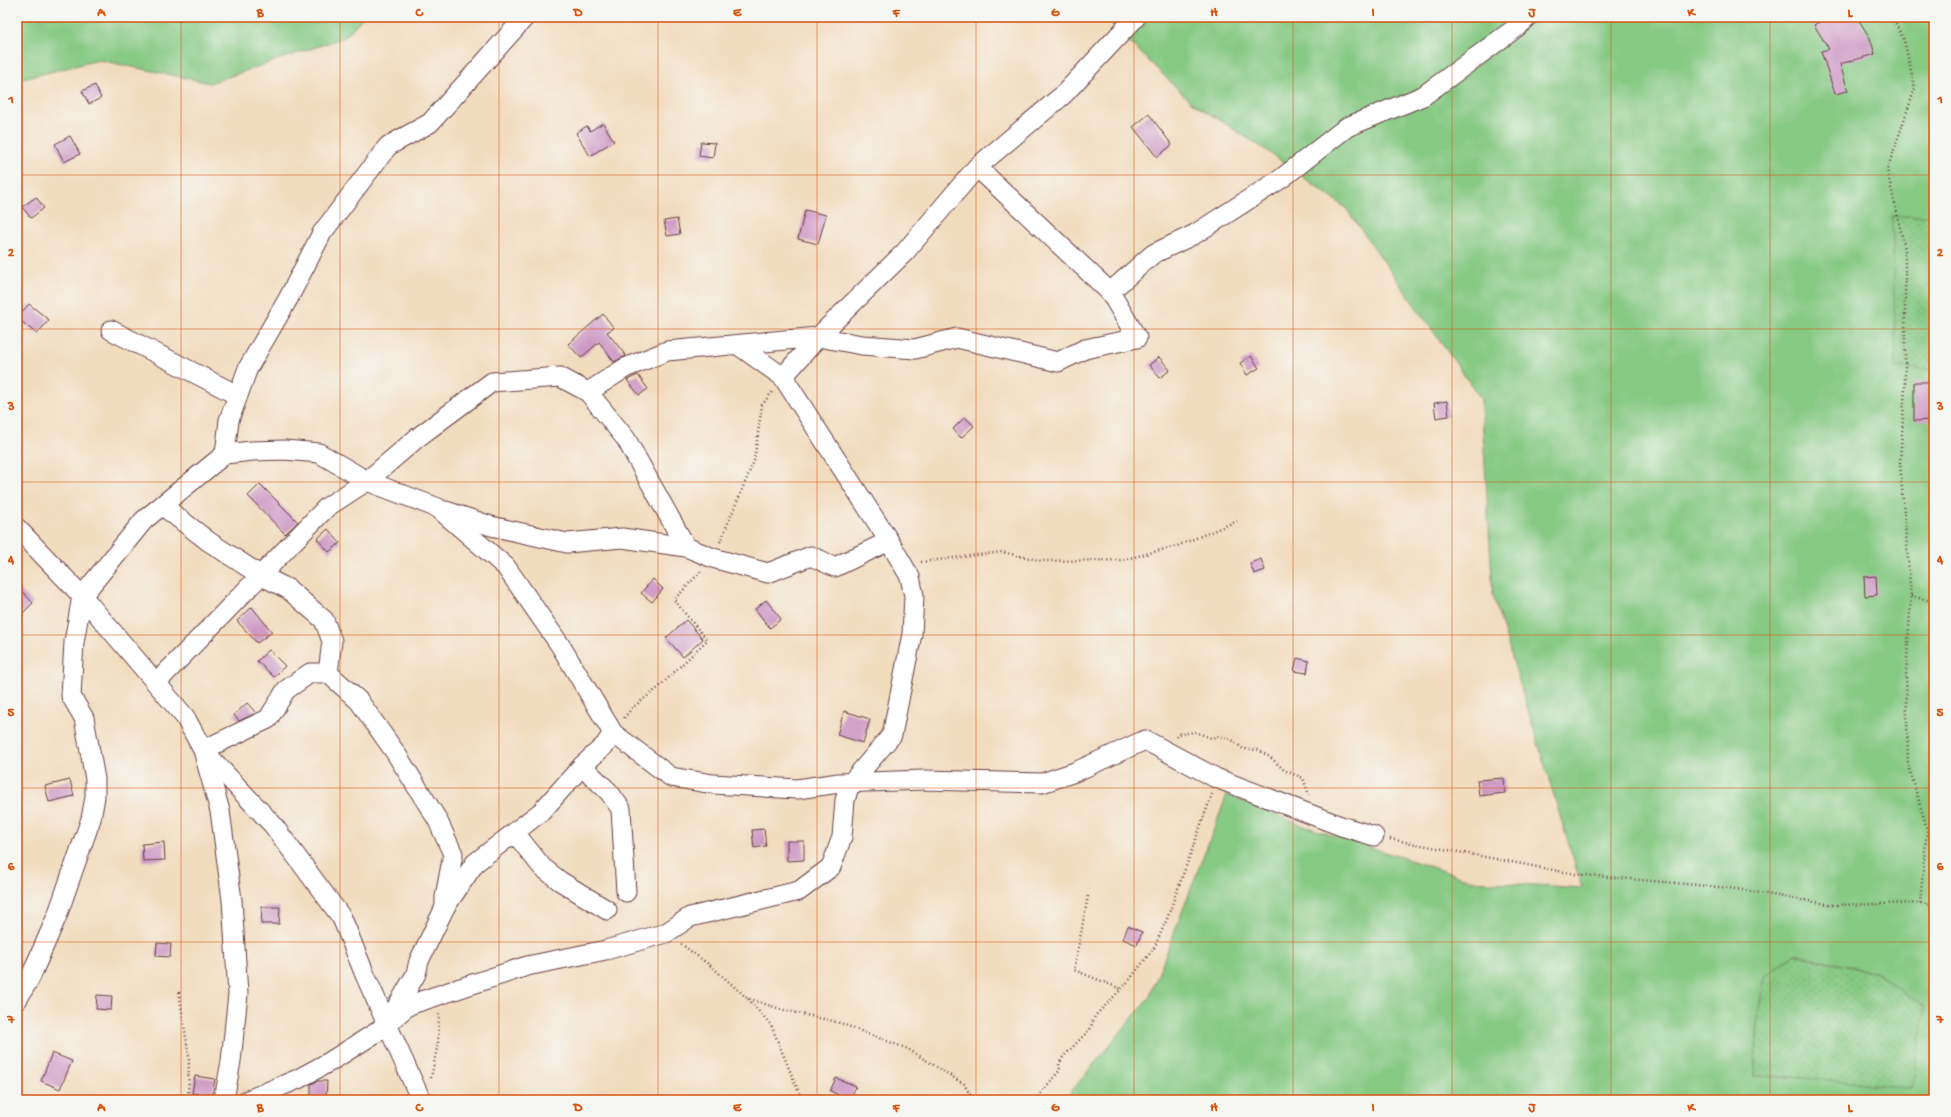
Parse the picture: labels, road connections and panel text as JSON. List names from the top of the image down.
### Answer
{
  "grid": {
    "columns": [
      "A",
      "B",
      "C",
      "D",
      "E",
      "F",
      "G",
      "H",
      "I",
      "J",
      "K",
      "L"
    ],
    "rows": [
      "1",
      "2",
      "3",
      "4",
      "5",
      "6",
      "7"
    ]
  }
}
